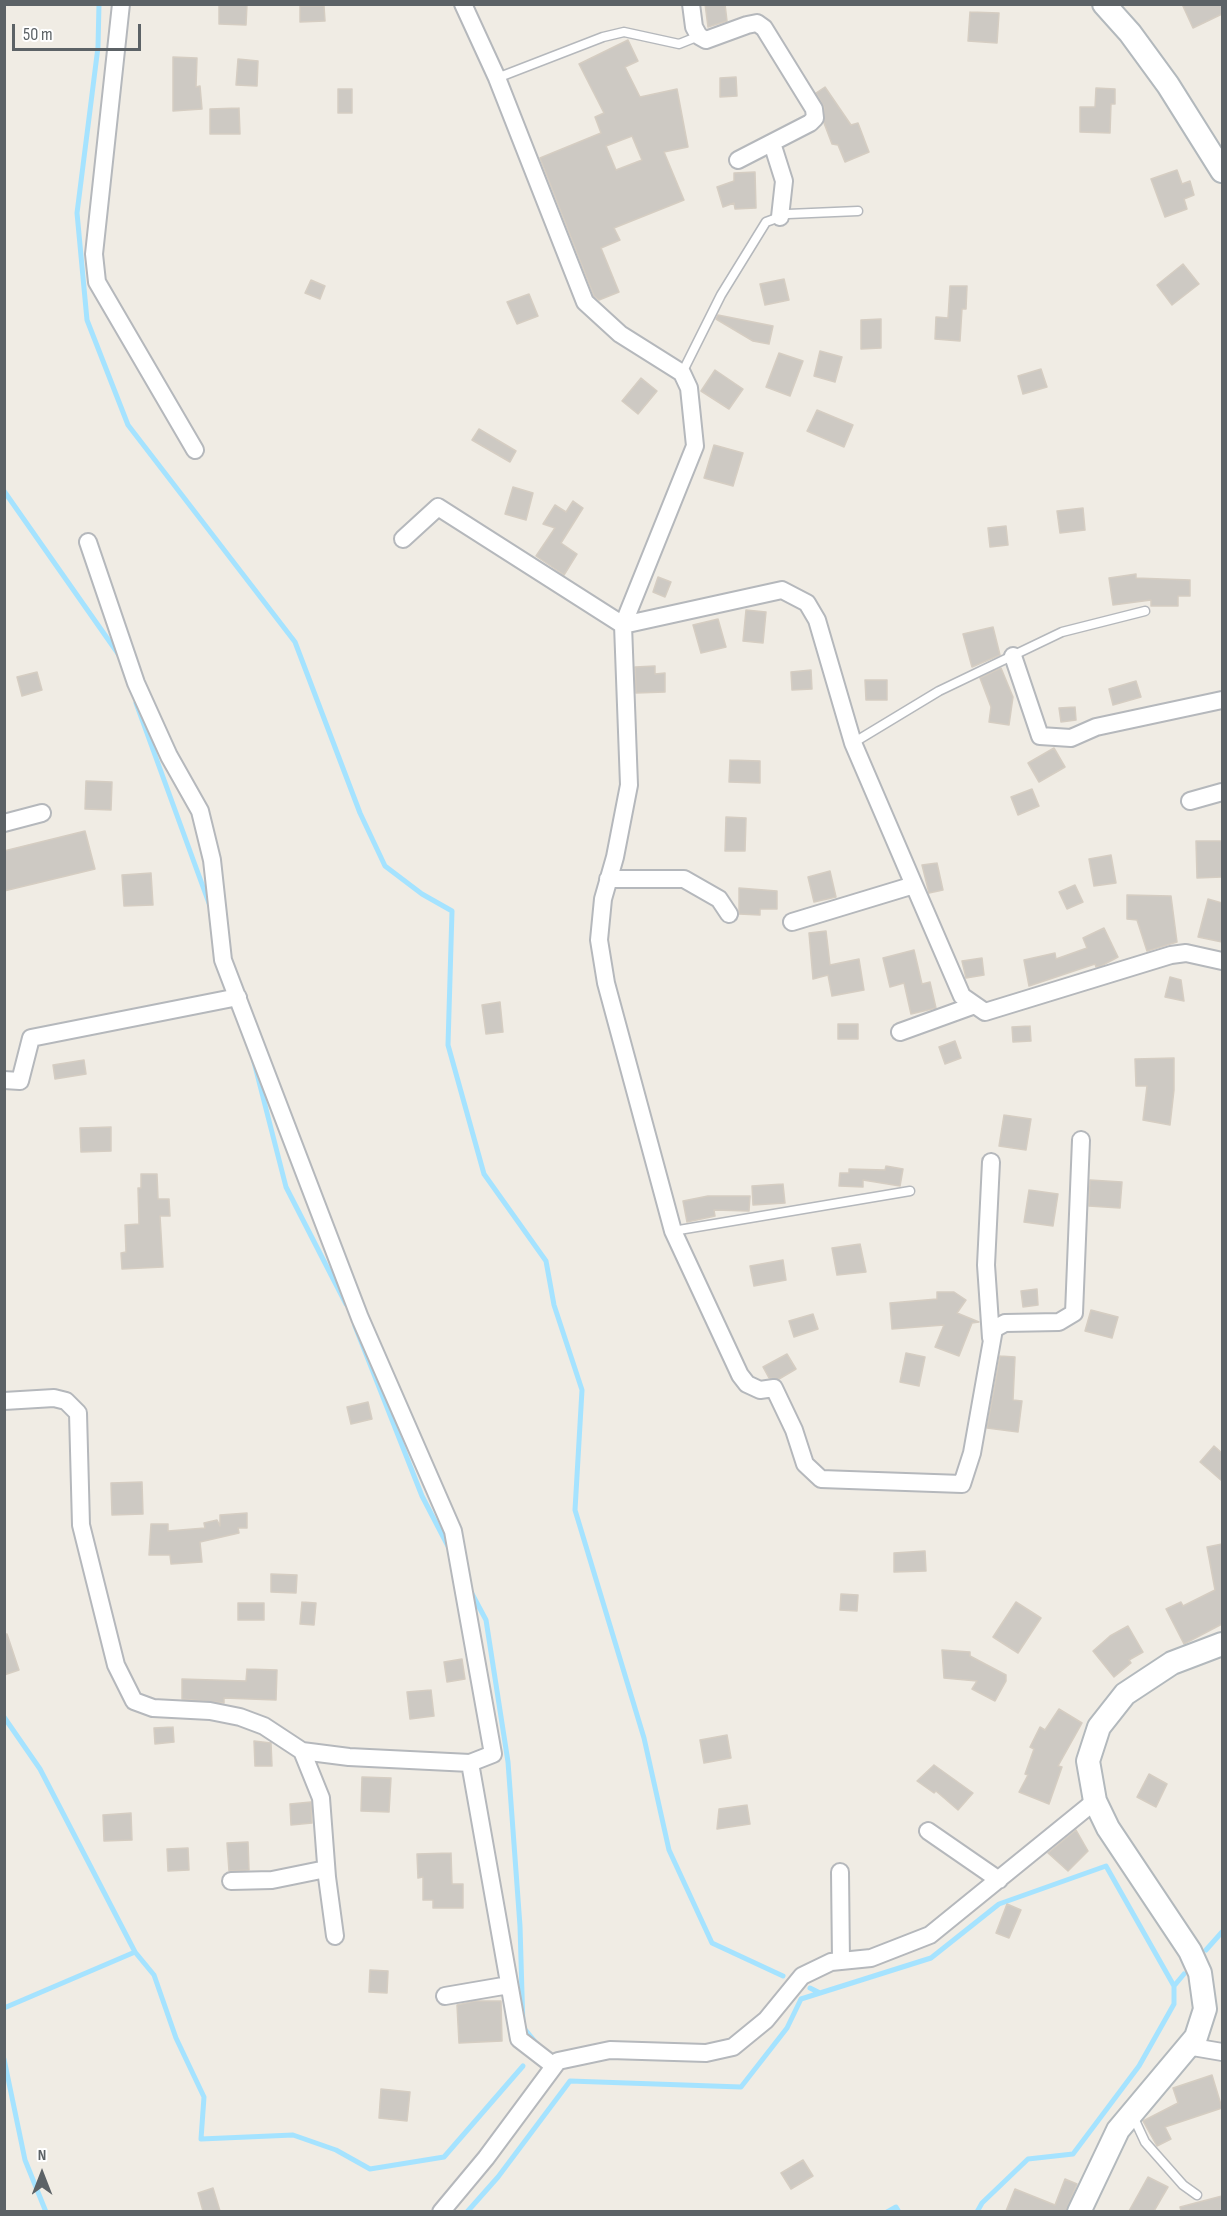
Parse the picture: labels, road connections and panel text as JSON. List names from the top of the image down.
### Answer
{
  "scale_bar": "50 m",
  "north": "top"
}
